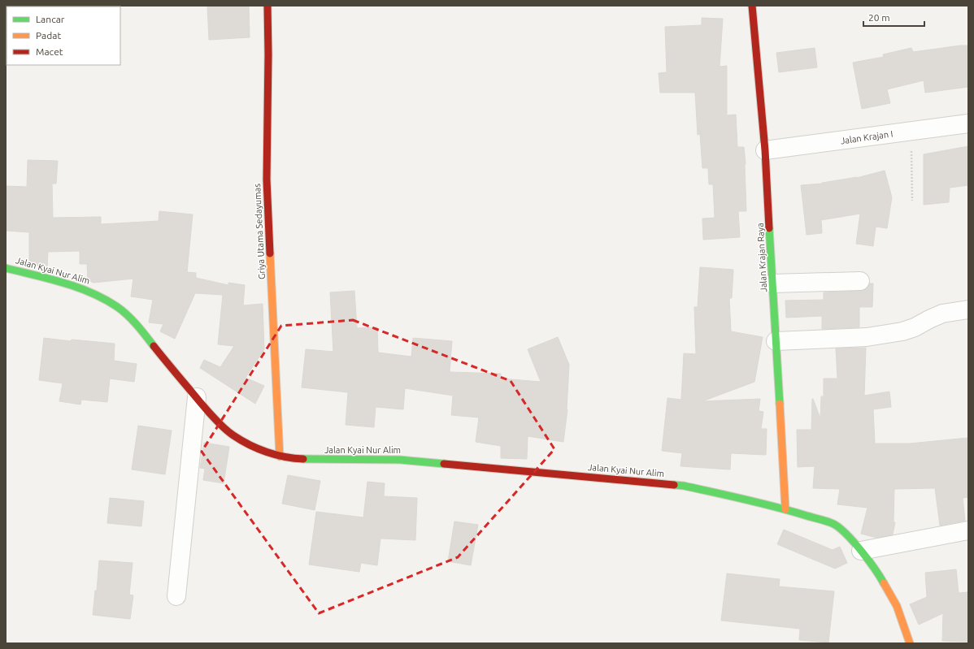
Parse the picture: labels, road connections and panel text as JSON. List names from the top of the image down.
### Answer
{
  "streets": {
    "street": [
      "Jalan Krajan I",
      "Griya Utama Sedayumas",
      "Jalan Krajan Raya",
      "Jalan Kyai Nur Alim"
    ]
  },
  "crossings": [
    ["Jalan Krajan I", "Jalan Krajan Raya"],
    ["Griya Utama Sedayumas", "Jalan Kyai Nur Alim"],
    ["Jalan Krajan Raya", "Jalan Kyai Nur Alim"]
  ],
  "legend": ["Lancar", "Padat", "Macet"],
  "scale_bar": "20 m"
}
